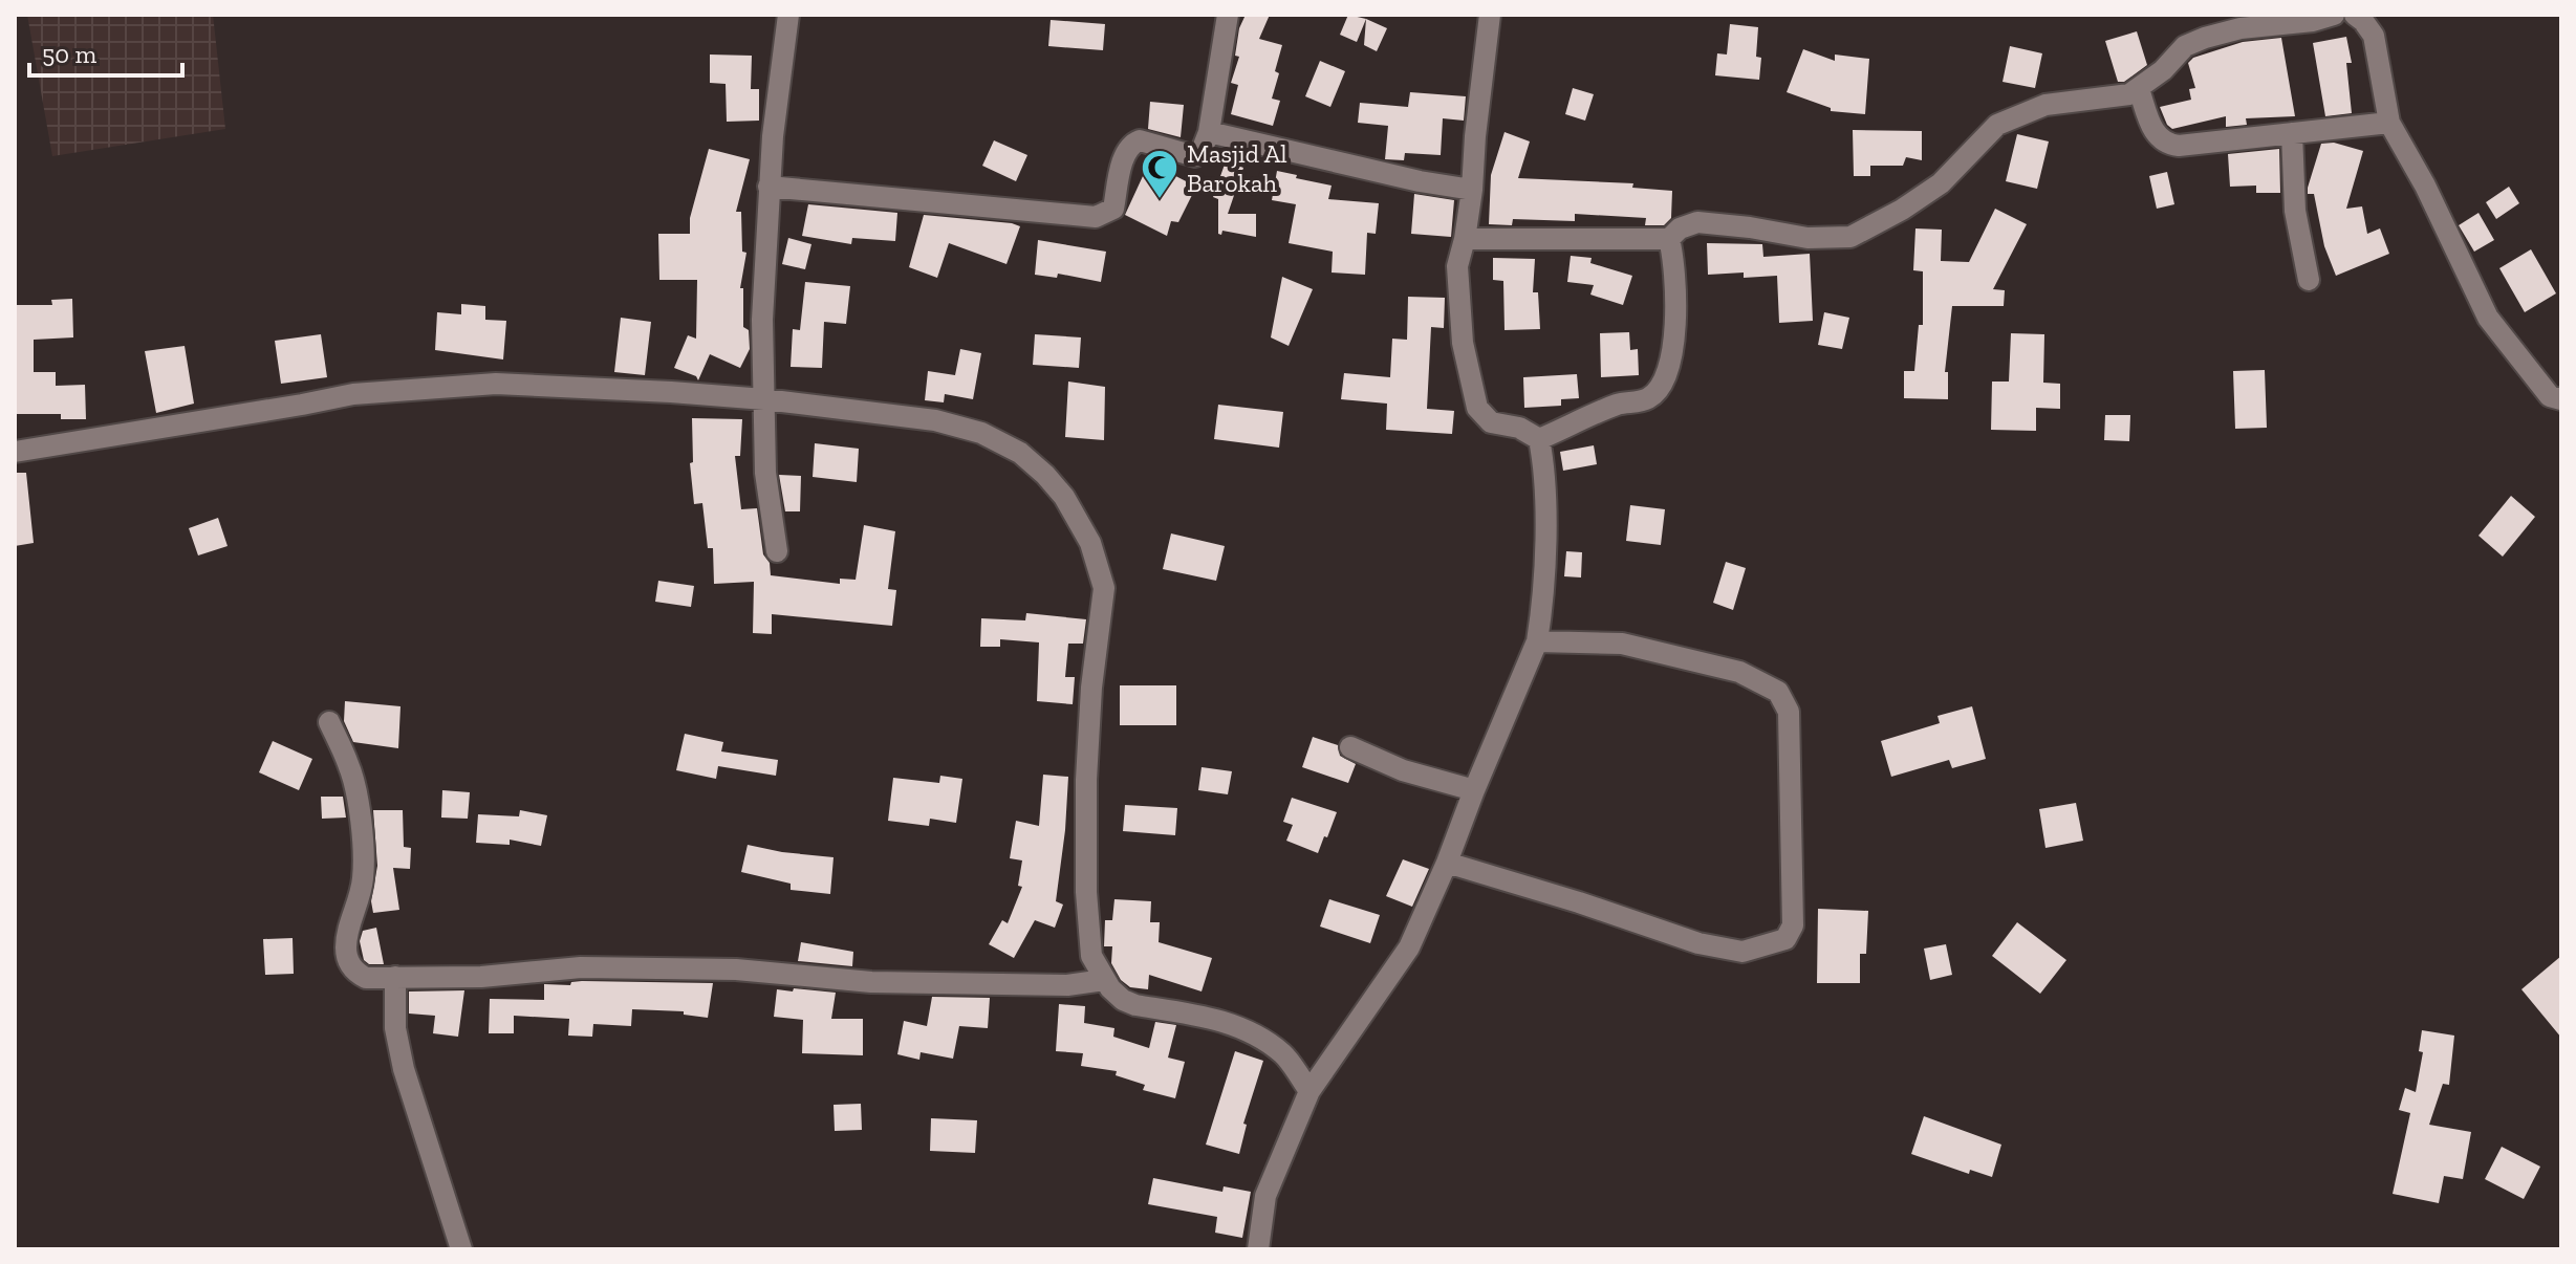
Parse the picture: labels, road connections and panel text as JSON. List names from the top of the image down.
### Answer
{
  "places": {
    "mosque": ["Masjid Al Barokah"]
  },
  "scale_bar": "50 m"
}
